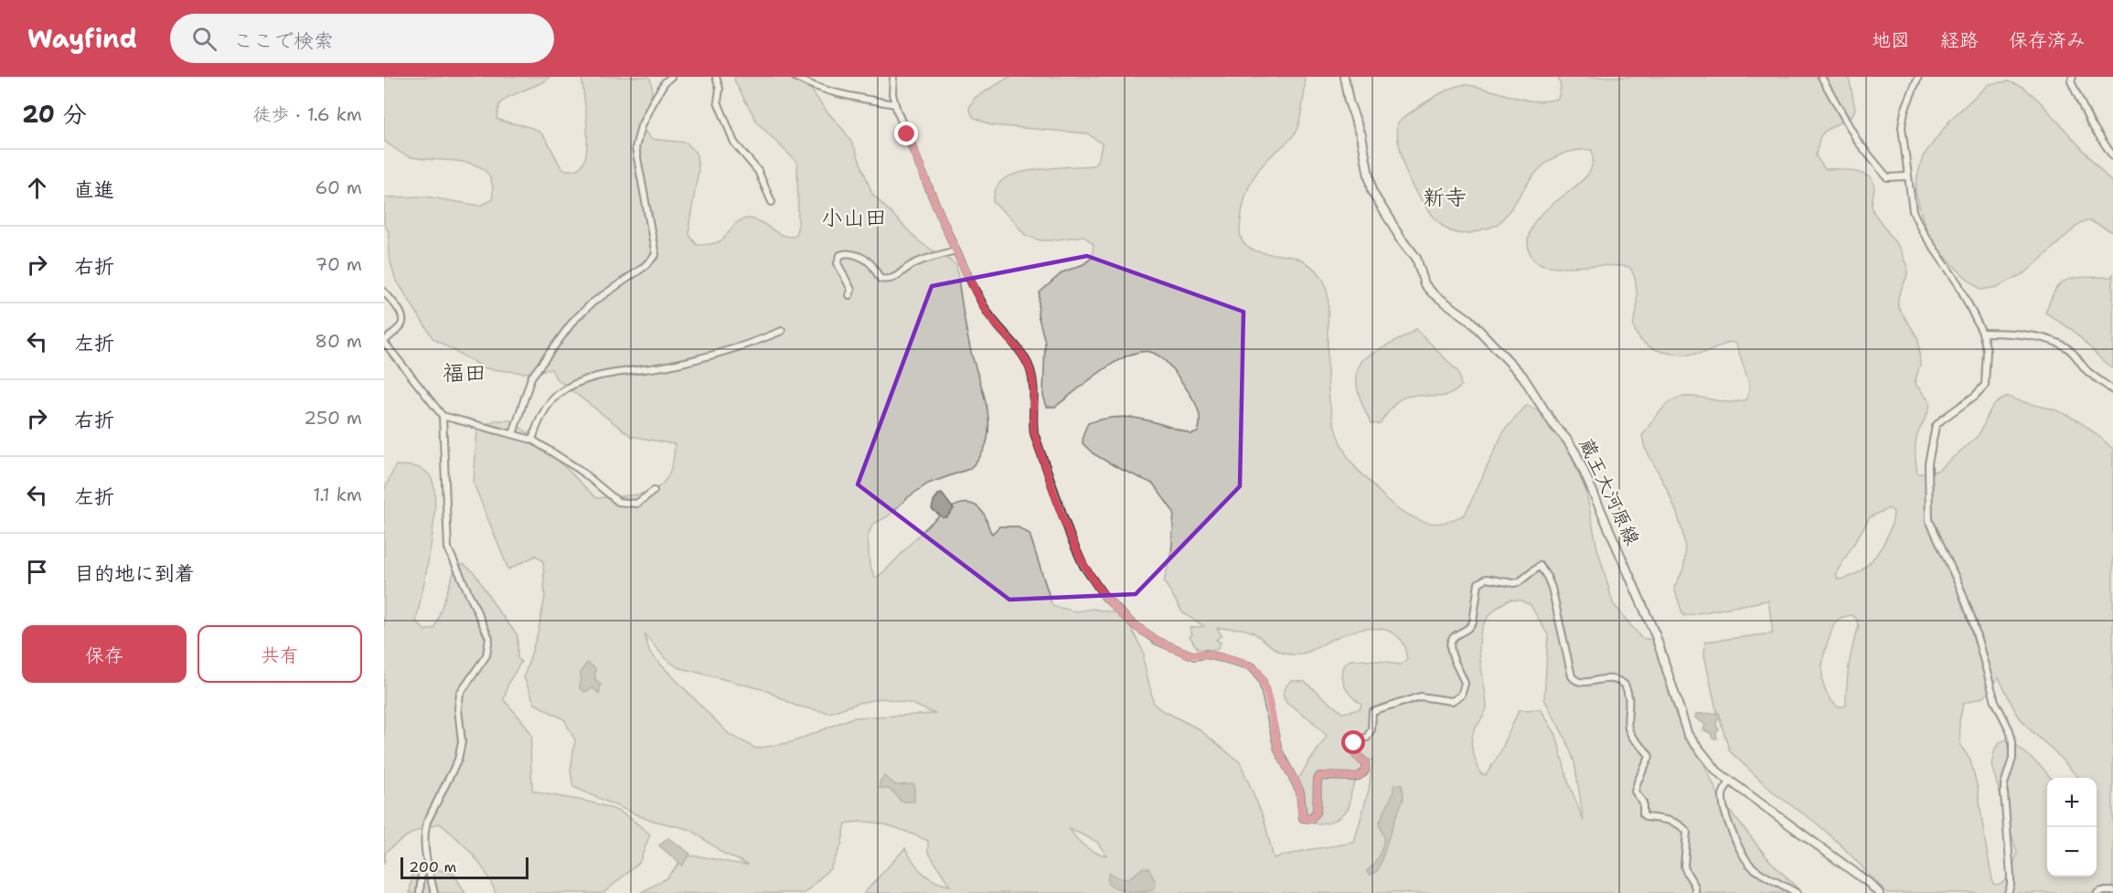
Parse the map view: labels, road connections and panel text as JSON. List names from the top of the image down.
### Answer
{
  "streets": {
    "main road": ["蔵王大河原線"]
  },
  "districts": ["新寺", "小山田", "福田"],
  "scale_bar": "200 m",
  "page": {
    "header": "Wayfind",
    "search": "ここで検索",
    "nav": ["地図", "経路", "保存済み"],
    "heading": ["20 分", "徒歩 · 1.6 km"],
    "list": [
      ["直進", "60 m"],
      ["右折", "70 m"],
      ["左折", "80 m"],
      ["右折", "250 m"],
      ["左折", "1.1 km"],
      "目的地に到着"
    ],
    "buttons": ["保存", "共有"],
    "map_buttons": ["+", "−"],
    "scale": "200 m"
  }
}
